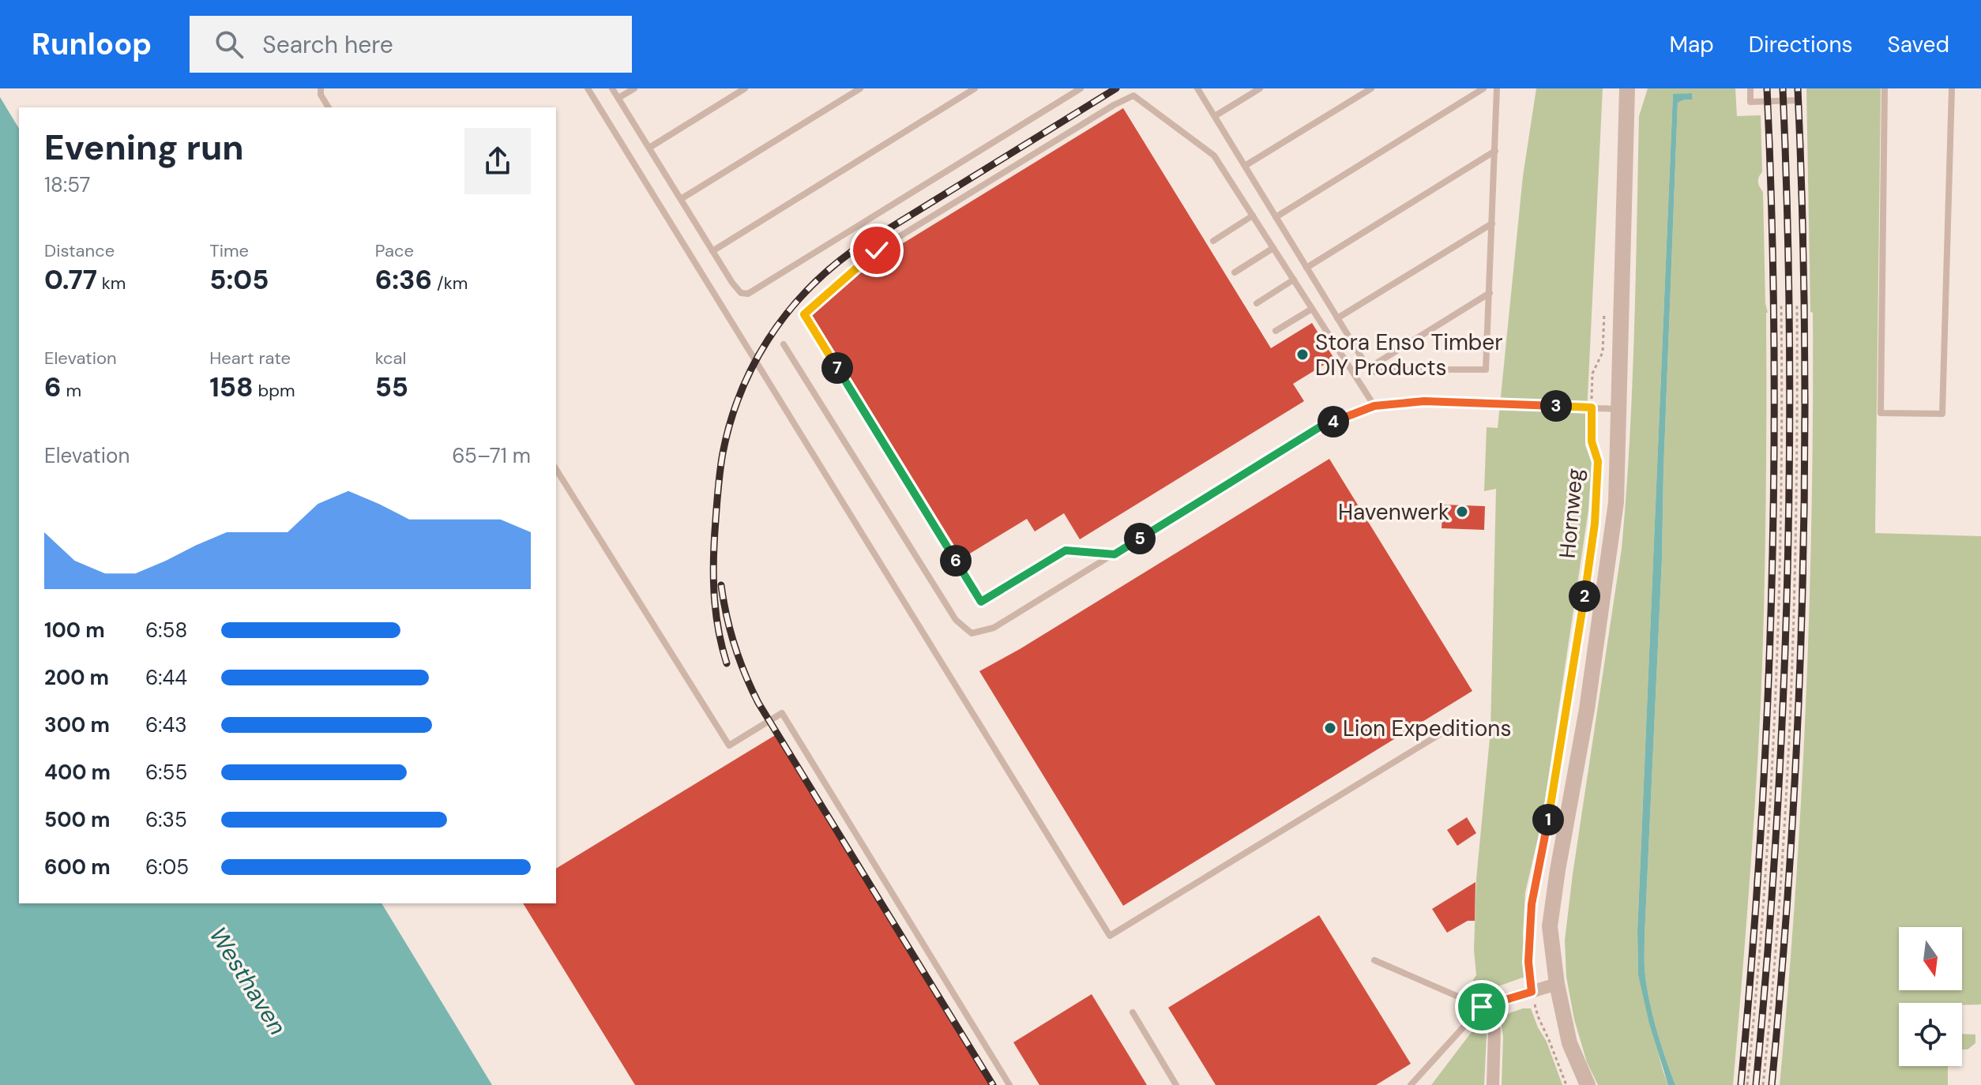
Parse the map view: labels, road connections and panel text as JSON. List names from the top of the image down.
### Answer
{
  "streets": {
    "street": ["Hornweg"]
  },
  "water": ["Westhaven"],
  "places": ["Stora Enso Timber DIY Products", "Havenwerk", "Lion Expeditions"],
  "north": "bottom",
  "page": {
    "header": "Runloop",
    "search": "Search here",
    "nav": ["Map", "Directions", "Saved"],
    "heading": ["Evening run", "18:57"],
    "stats": [
      ["Distance", "0.77 km"],
      ["Time", "5:05"],
      ["Pace", "6:36 /km"],
      ["Elevation", "6 m"],
      ["Heart rate", "158 bpm"],
      ["kcal", "55"]
    ],
    "pins": [
      "7",
      "3",
      "4",
      "5",
      "6",
      "2",
      "1"
    ],
    "chart": ["Elevation", "65–71 m"],
    "list": [
      {
        "name": "100 m",
        "note": "6:58"
      },
      {
        "name": "200 m",
        "note": "6:44"
      },
      {
        "name": "300 m",
        "note": "6:43"
      },
      {
        "name": "400 m",
        "note": "6:55"
      },
      {
        "name": "500 m",
        "note": "6:35"
      },
      {
        "name": "600 m",
        "note": "6:05"
      }
    ]
  }
}
